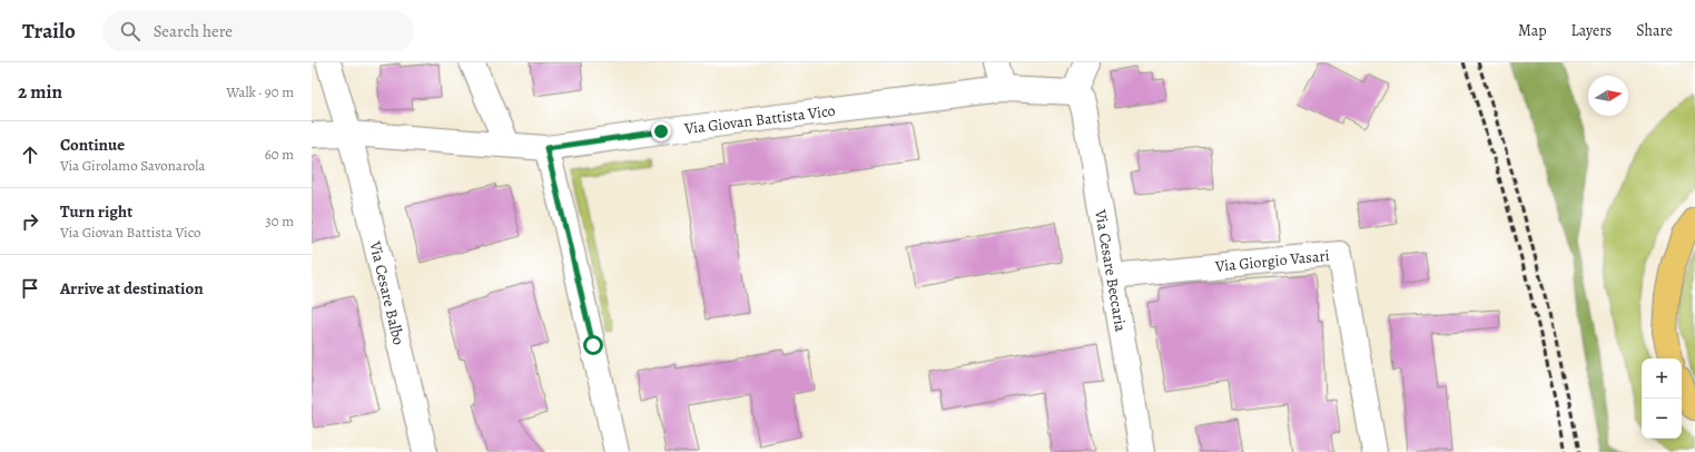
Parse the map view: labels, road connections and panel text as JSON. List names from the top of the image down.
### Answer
{
  "streets": {
    "street": [
      "Via Giovan Battista Vico",
      "Via Giorgio Vasari",
      "Via Cesare Beccaria",
      "Via Cesare Balbo"
    ]
  },
  "crossings": [
    ["Via Giovan Battista Vico", "Via Cesare Beccaria"],
    ["Via Giovan Battista Vico", "Via Cesare Balbo"],
    ["Via Giorgio Vasari", "Via Cesare Beccaria"]
  ],
  "north": "right",
  "page": {
    "header": "Trailo",
    "search": "Search here",
    "nav": ["Map", "Layers", "Share"],
    "heading": ["2 min", "Walk · 90 m"],
    "list": [
      ["Continue", "Via Girolamo Savonarola", "60 m"],
      ["Turn right", "Via Giovan Battista Vico", "30 m"],
      "Arrive at destination"
    ],
    "map_buttons": ["+", "−"]
  }
}
